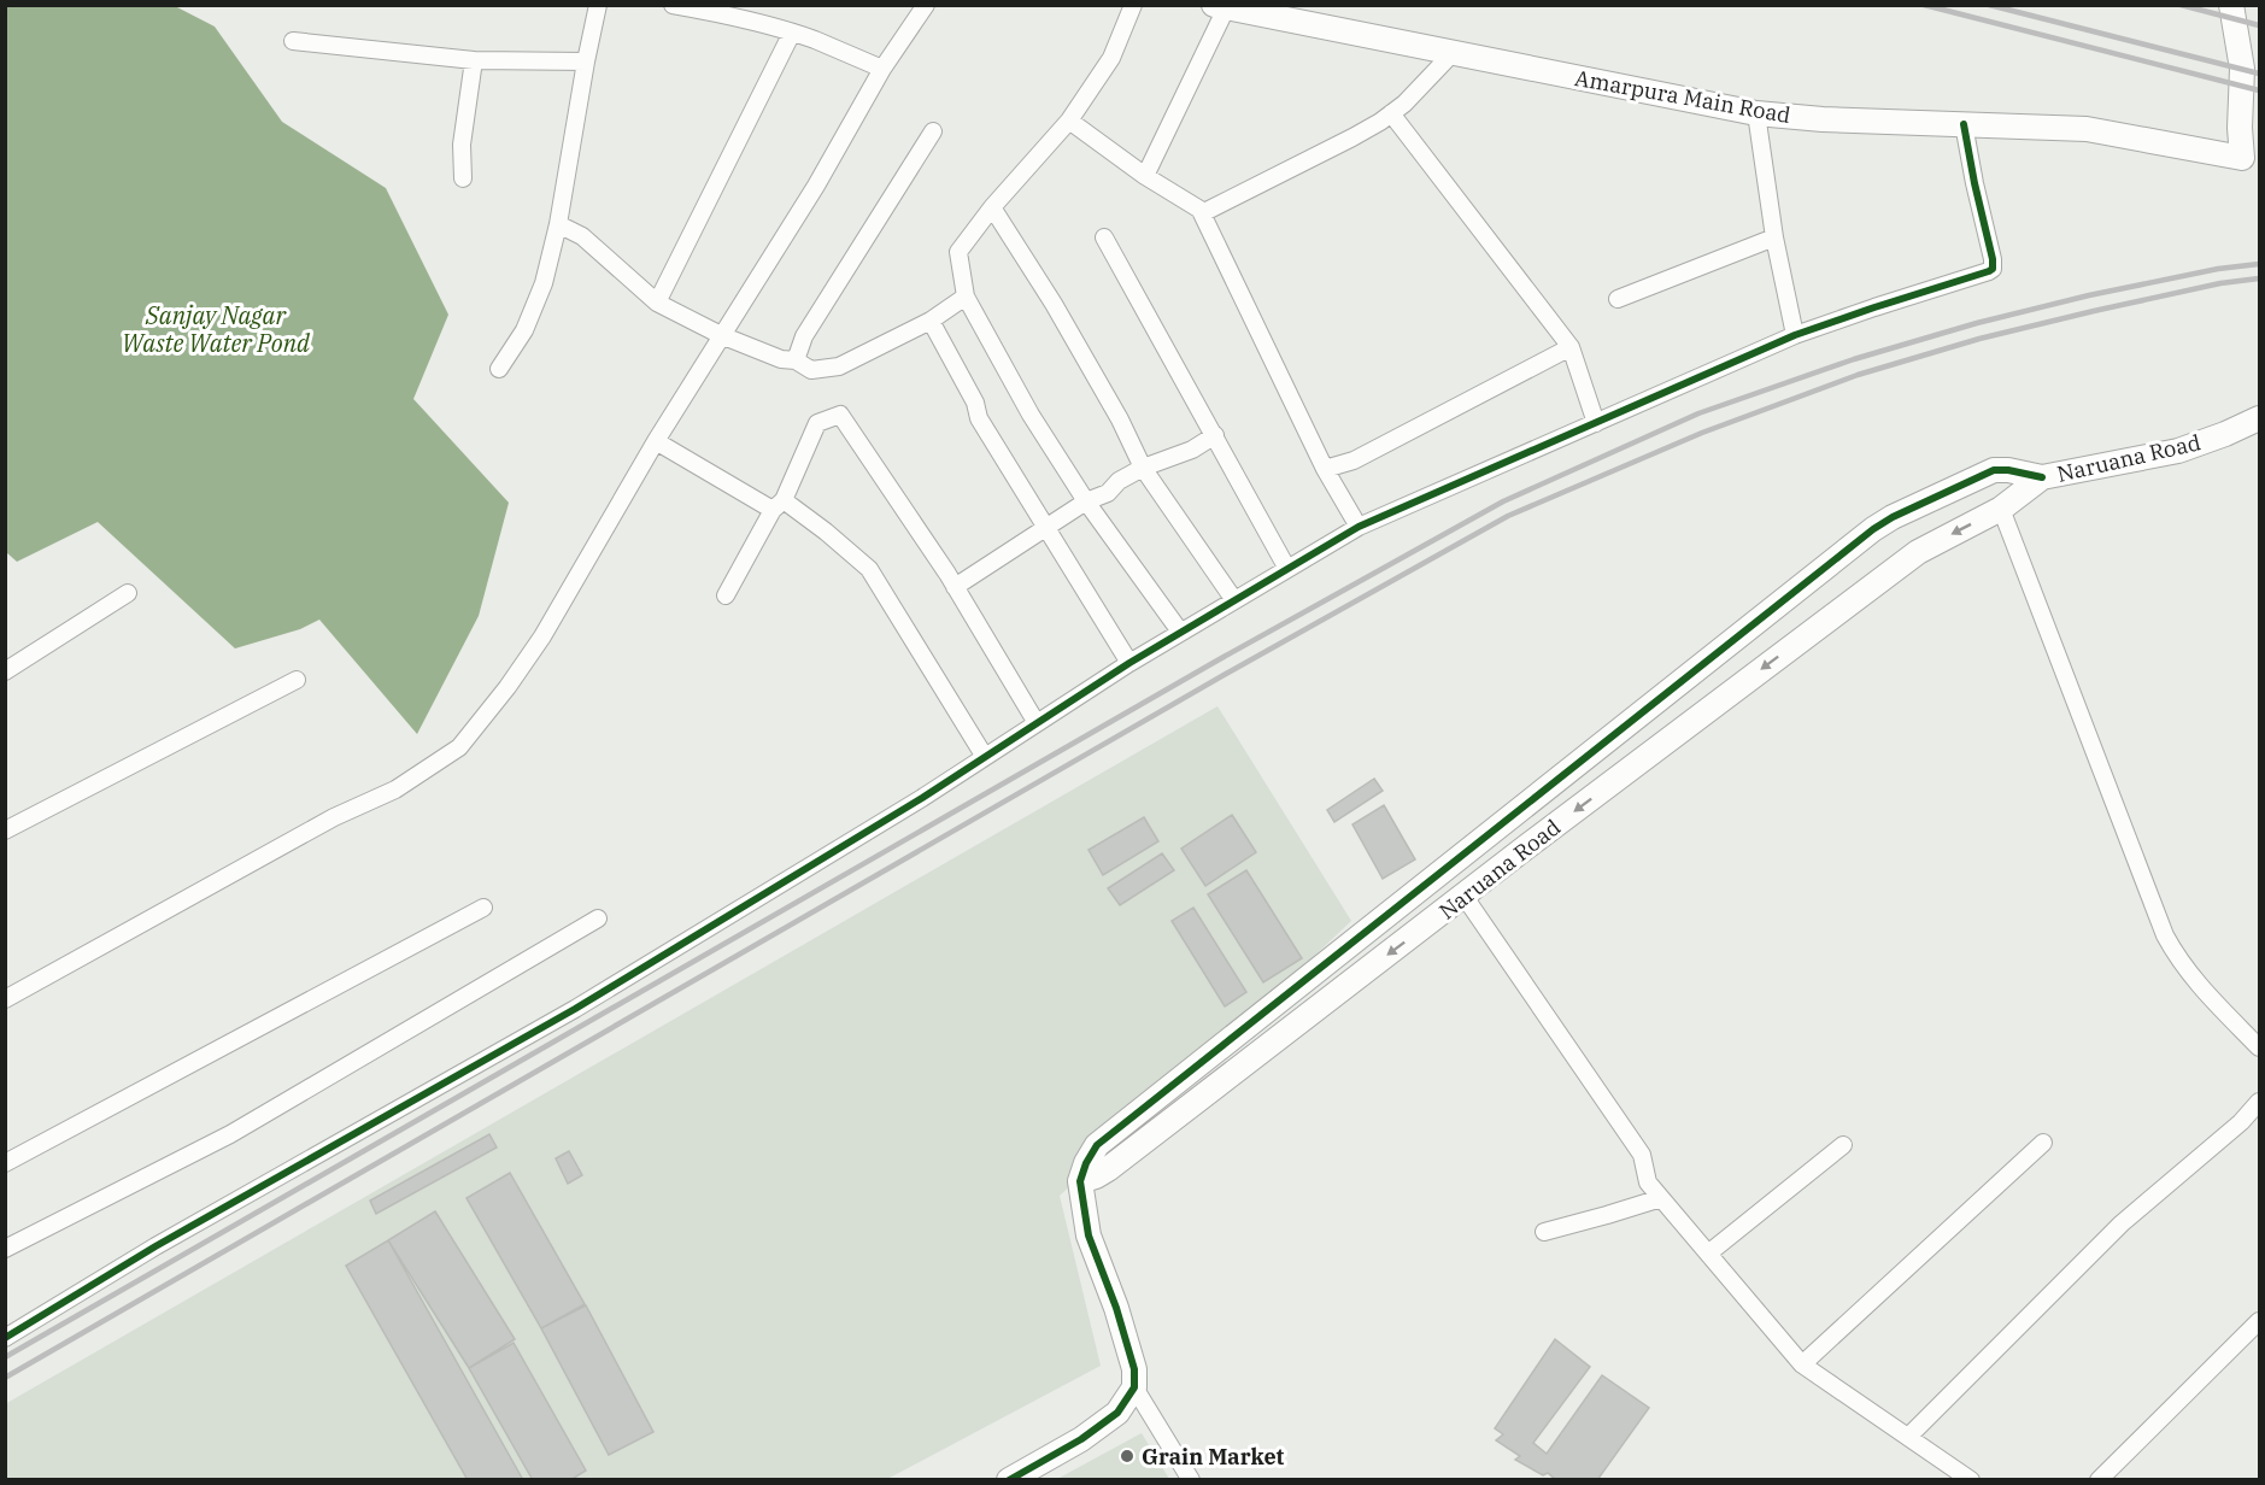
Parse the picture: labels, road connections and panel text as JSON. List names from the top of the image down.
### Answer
{
  "streets": {
    "street": ["Amarpura Main Road", "Naruana Road"]
  },
  "water": ["Sanjay Nagar Waste Water Pond"],
  "places": ["Grain Market"]
}
